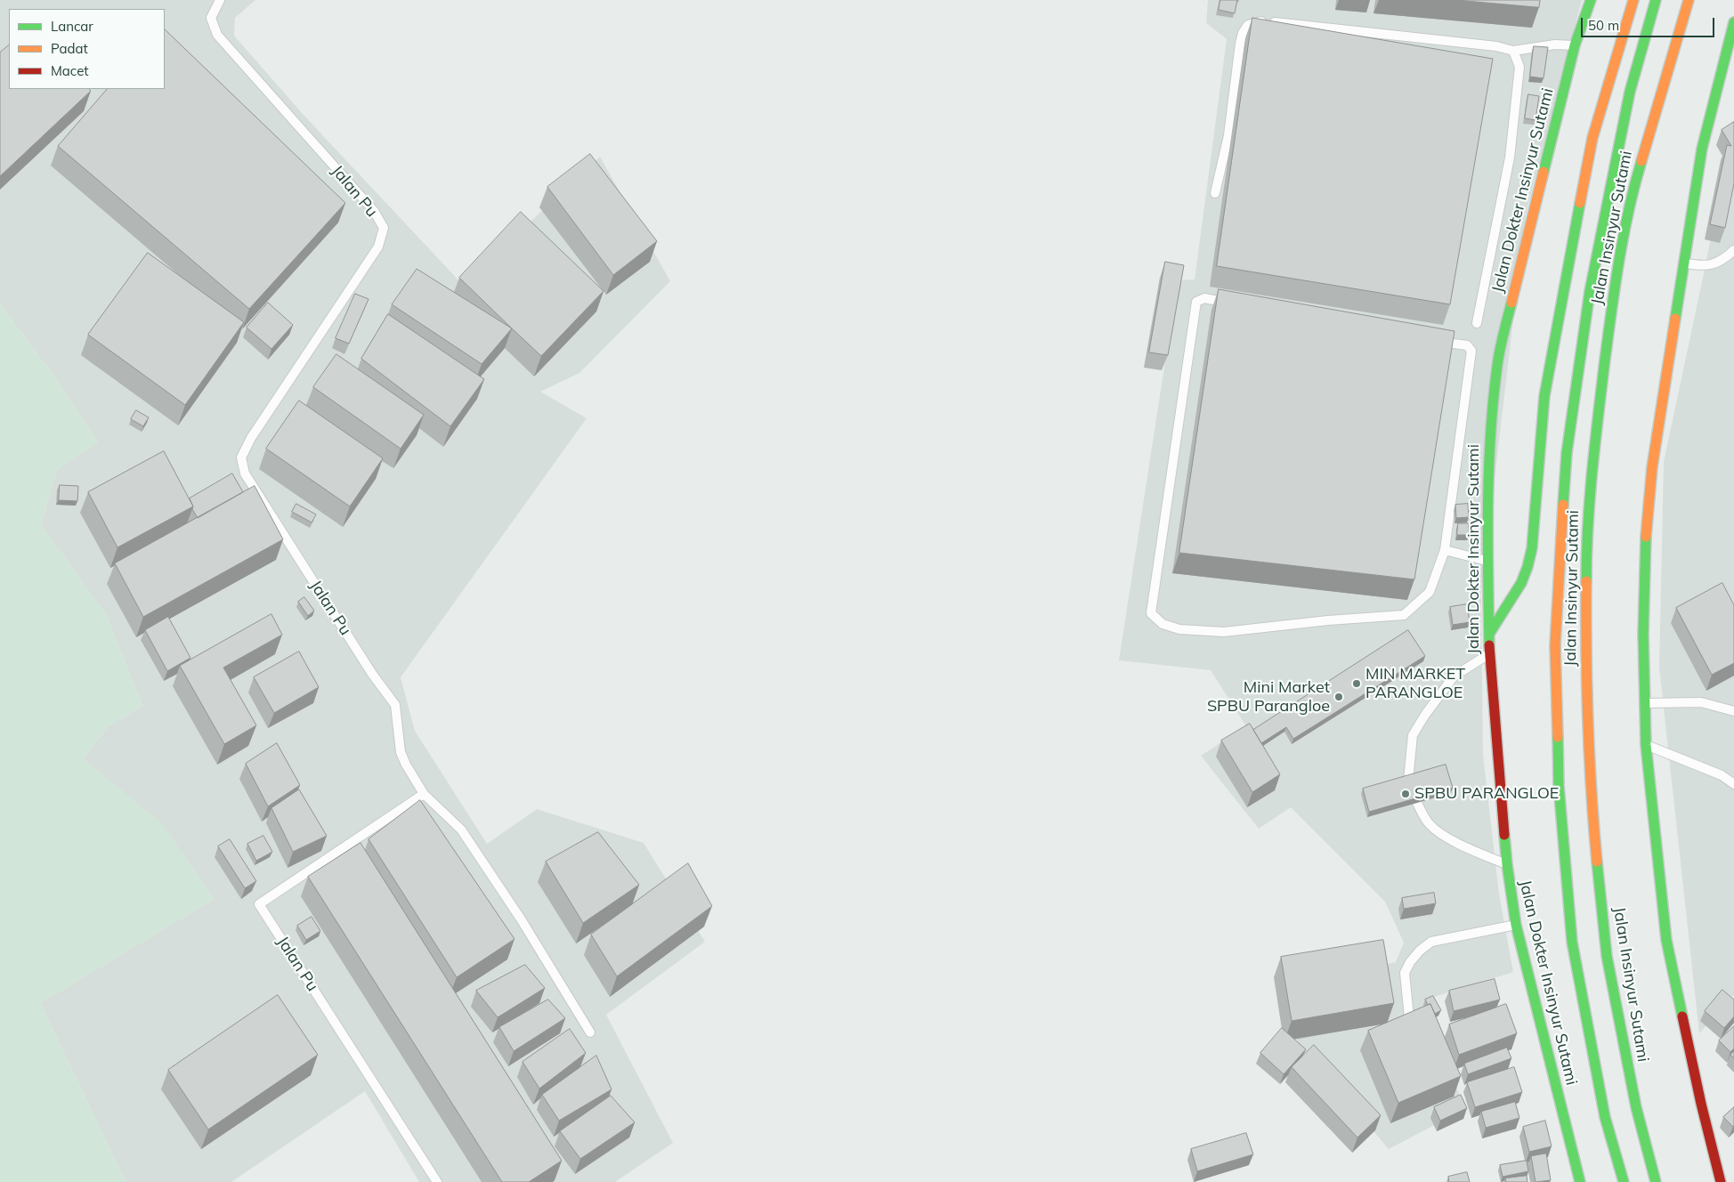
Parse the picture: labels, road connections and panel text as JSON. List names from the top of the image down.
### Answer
{
  "streets": {
    "main road": ["Jalan Dokter Insinyur Sutami", "Jalan Insinyur Sutami"],
    "lane": ["Jalan Pu"]
  },
  "places": ["MIN MARKET PARANGLOE", "Mini Market SPBU Parangloe", "SPBU PARANGLOE"],
  "legend": ["Lancar", "Padat", "Macet"],
  "scale_bar": "50 m"
}
